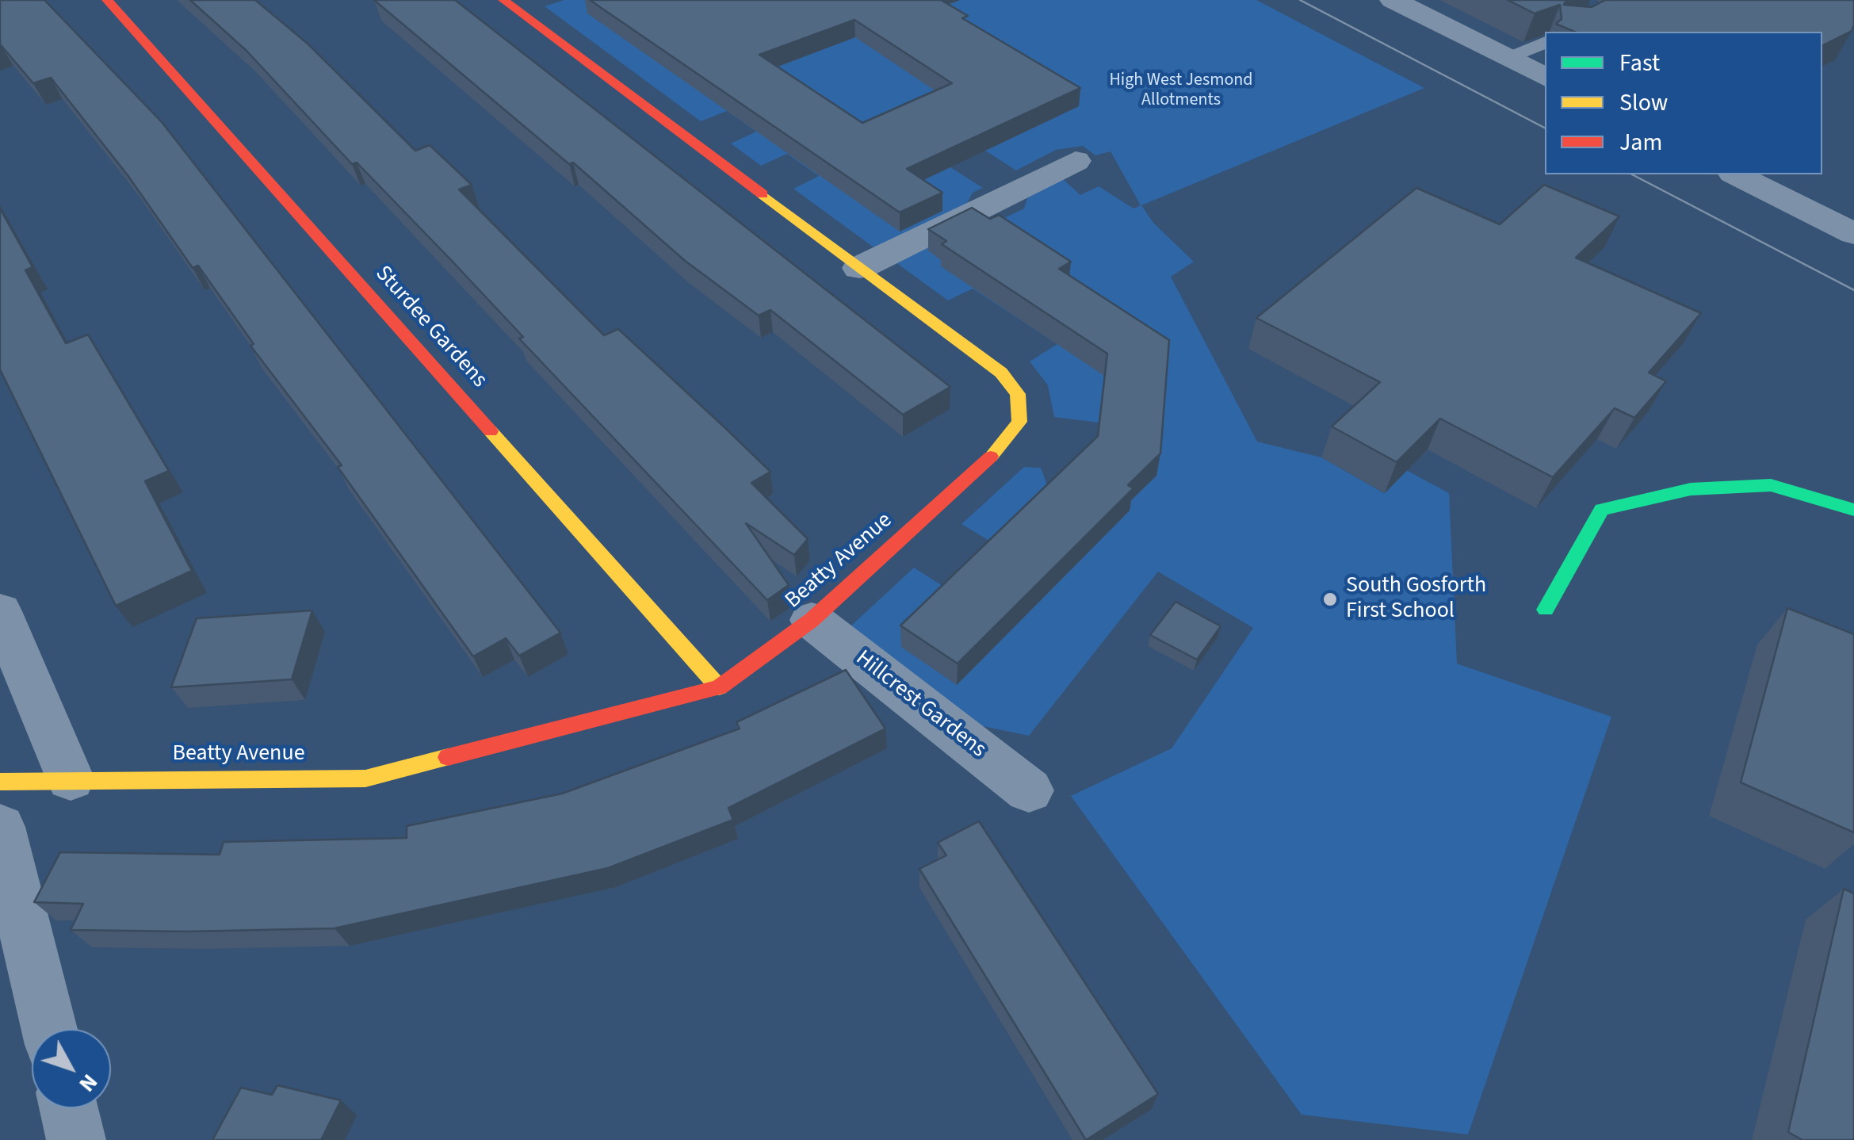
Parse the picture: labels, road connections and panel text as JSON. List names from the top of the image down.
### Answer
{
  "streets": {
    "street": ["Sturdee Gardens", "Beatty Avenue", "Hillcrest Gardens"]
  },
  "crossings": [
    ["Sturdee Gardens", "Beatty Avenue"],
    ["Beatty Avenue", "Hillcrest Gardens"]
  ],
  "parks": ["High West Jesmond Allotments"],
  "places": ["South Gosforth First School"],
  "legend": ["Fast", "Slow", "Jam"],
  "north": "bottom right"
}
